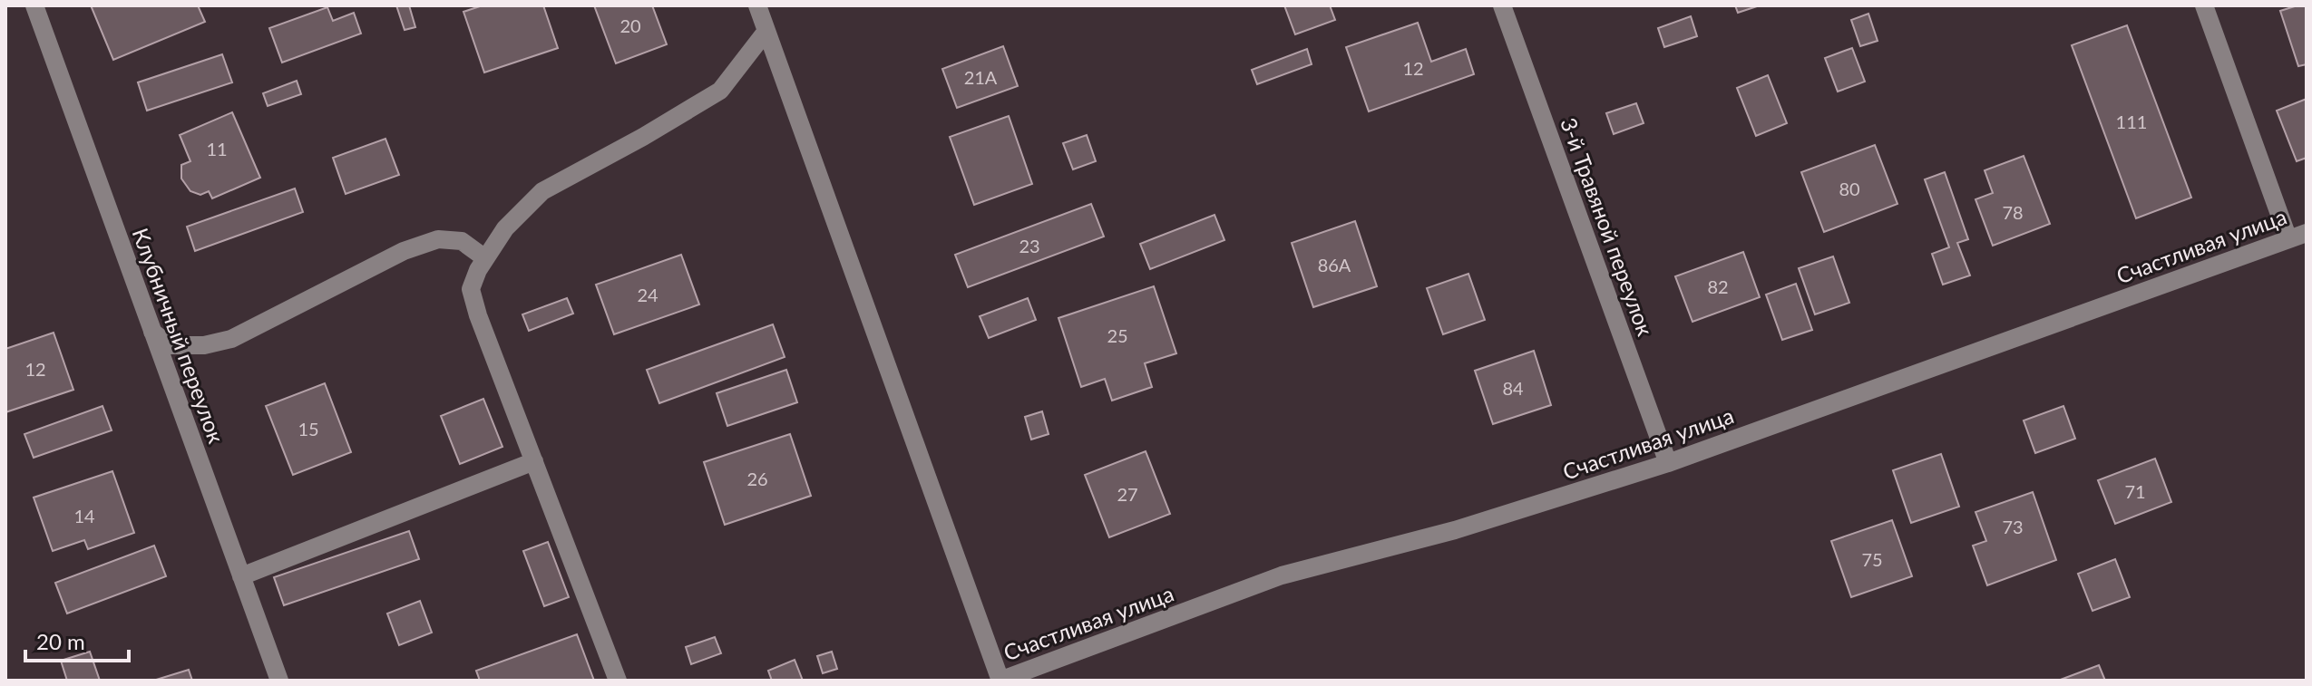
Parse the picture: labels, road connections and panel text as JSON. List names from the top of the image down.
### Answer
{
  "streets": {
    "street": ["3-й Травяной переулок", "Счастливая улица", "Клубничный переулок"]
  },
  "crossings": [
    ["3-й Травяной переулок", "Счастливая улица"]
  ],
  "house_numbers": [
    "20",
    "12",
    "21А",
    "111",
    "11",
    "80",
    "78",
    "23",
    "86А",
    "82",
    "24",
    "25",
    "12",
    "84",
    "15",
    "26",
    "71",
    "27",
    "14",
    "73",
    "75"
  ],
  "scale_bar": "20 m"
}
